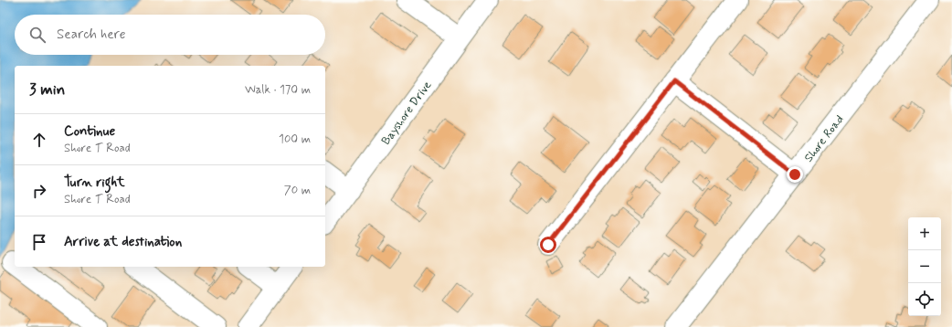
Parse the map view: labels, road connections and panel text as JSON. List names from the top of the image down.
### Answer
{
  "streets": {
    "street": ["Bayshore Drive", "Shore Road"]
  },
  "page": {
    "search": "Search here",
    "heading": ["3 min", "Walk · 170 m"],
    "list": [
      ["Continue", "Shore T Road", "100 m"],
      ["Turn right", "Shore T Road", "70 m"],
      "Arrive at destination"
    ],
    "map_buttons": ["+", "−"]
  }
}
